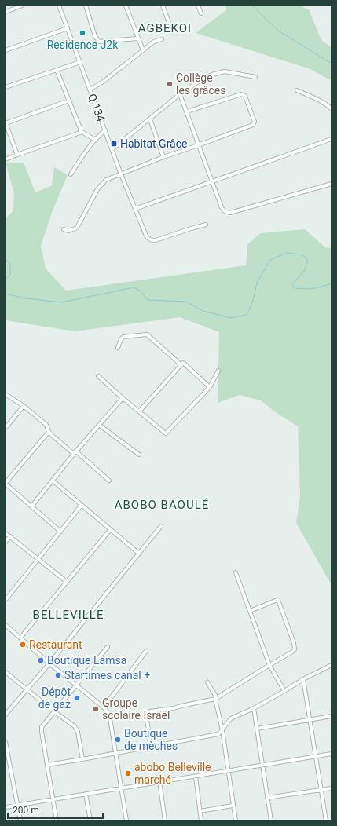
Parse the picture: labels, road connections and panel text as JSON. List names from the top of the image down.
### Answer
{
  "streets": {
    "street": ["Q 134"]
  },
  "districts": ["AGBEKOI", "ABOBO BAOULÉ", "BELLEVILLE"],
  "places": {
    "other": [
      "Residence J2k",
      "Collège les grâces",
      "Restaurant",
      "Boutique Lamsa",
      "Startimes canal +",
      "Dépôt de gaz",
      "Groupe scolaire Israël",
      "Boutique de mèches",
      "abobo Belleville marché"
    ],
    "transit": ["Habitat Grâce"]
  },
  "scale_bar": "200 m"
}
